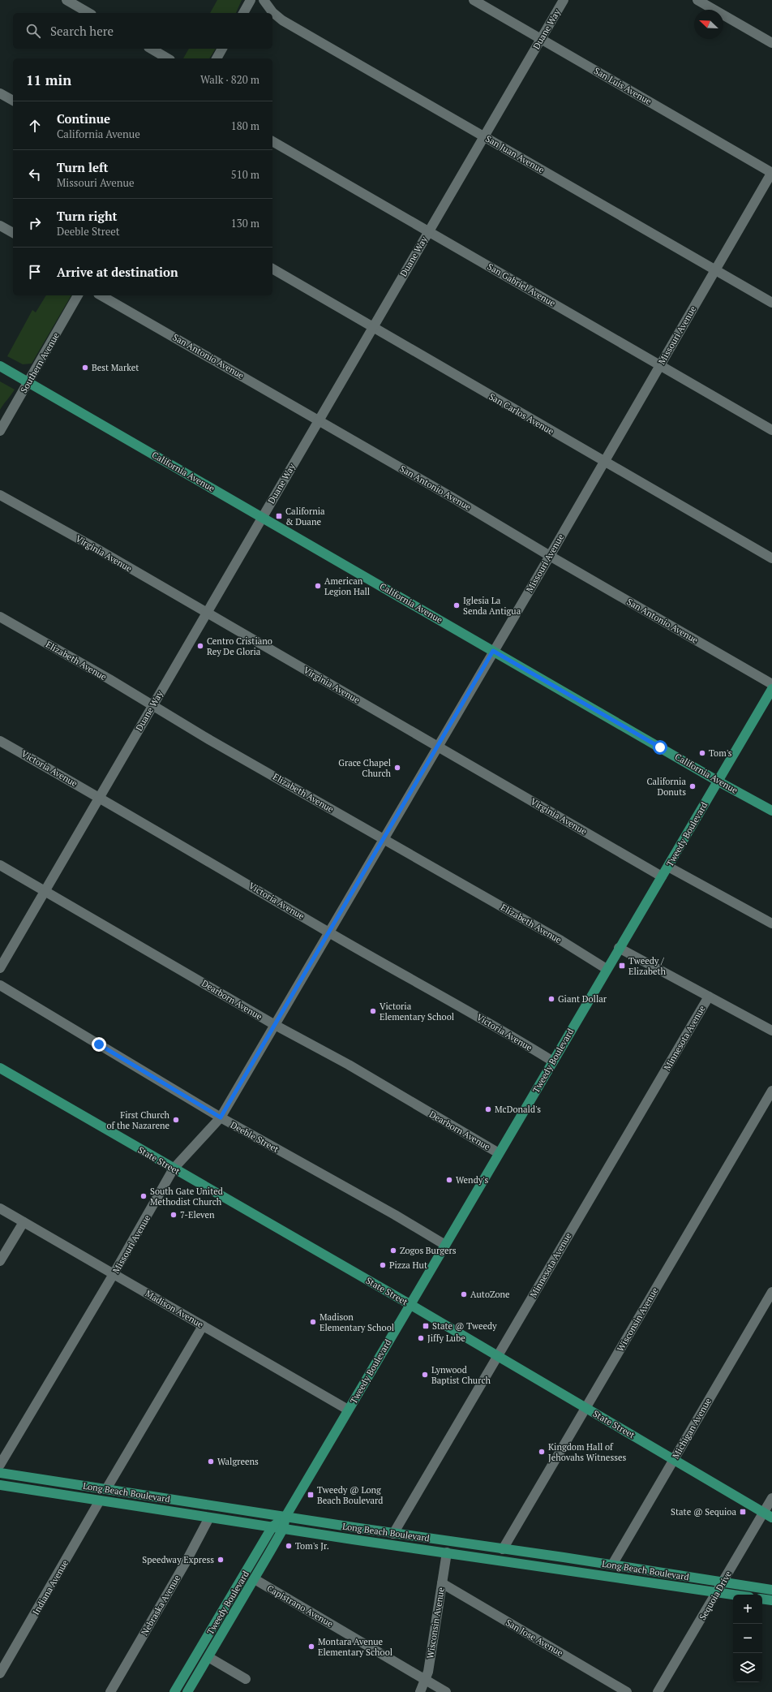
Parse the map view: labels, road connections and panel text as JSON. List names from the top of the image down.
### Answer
{
  "streets": {
    "main road": [
      "California Avenue",
      "Tweedy Boulevard",
      "State Street",
      "Long Beach Boulevard"
    ],
    "street": [
      "Duane Way",
      "San Luis Avenue",
      "San Juan Avenue",
      "San Gabriel Avenue",
      "Missouri Avenue",
      "San Antonio Avenue",
      "Southern Avenue",
      "San Carlos Avenue",
      "Virginia Avenue",
      "Elizabeth Avenue",
      "Victoria Avenue",
      "Dearborn Avenue",
      "Minnesota Avenue",
      "Deeble Street",
      "Madison Avenue",
      "Wisconsin Avenue",
      "Michigan Avenue",
      "Indiana Avenue",
      "Sequoia Drive",
      "Nebraska Avenue",
      "Capistrano Avenue",
      "San Jose Avenue"
    ]
  },
  "crossings": [
    ["Duane Way", "San Luis Avenue"],
    ["Duane Way", "San Juan Avenue"],
    ["Duane Way", "San Gabriel Avenue"],
    ["Duane Way", "San Antonio Avenue"],
    ["Duane Way", "San Carlos Avenue"],
    ["Duane Way", "California Avenue"],
    ["Duane Way", "Virginia Avenue"],
    ["Duane Way", "Elizabeth Avenue"],
    ["Duane Way", "Victoria Avenue"],
    ["Duane Way", "Dearborn Avenue"],
    ["San Luis Avenue", "Missouri Avenue"],
    ["San Juan Avenue", "Missouri Avenue"],
    ["San Gabriel Avenue", "Missouri Avenue"],
    ["Missouri Avenue", "San Antonio Avenue"],
    ["Missouri Avenue", "San Carlos Avenue"],
    ["Missouri Avenue", "California Avenue"],
    ["Missouri Avenue", "Virginia Avenue"],
    ["Missouri Avenue", "Elizabeth Avenue"],
    ["Missouri Avenue", "Victoria Avenue"],
    ["Missouri Avenue", "Dearborn Avenue"],
    ["Missouri Avenue", "Deeble Street"],
    ["Missouri Avenue", "State Street"],
    ["Missouri Avenue", "Madison Avenue"],
    ["Southern Avenue", "California Avenue"],
    ["California Avenue", "Tweedy Boulevard"],
    ["Virginia Avenue", "Tweedy Boulevard"],
    ["Elizabeth Avenue", "Tweedy Boulevard"],
    ["Victoria Avenue", "Tweedy Boulevard"],
    ["Tweedy Boulevard", "Dearborn Avenue"],
    ["Tweedy Boulevard", "Deeble Street"],
    ["Tweedy Boulevard", "State Street"],
    ["Tweedy Boulevard", "Madison Avenue"],
    ["Tweedy Boulevard", "Long Beach Boulevard"],
    ["Tweedy Boulevard", "Capistrano Avenue"],
    ["Minnesota Avenue", "State Street"],
    ["Minnesota Avenue", "Long Beach Boulevard"],
    ["State Street", "Wisconsin Avenue"],
    ["State Street", "Michigan Avenue"],
    ["State Street", "Sequoia Drive"],
    ["Wisconsin Avenue", "Long Beach Boulevard"],
    ["Wisconsin Avenue", "Capistrano Avenue"],
    ["Wisconsin Avenue", "San Jose Avenue"],
    ["Michigan Avenue", "Long Beach Boulevard"],
    ["Long Beach Boulevard", "Indiana Avenue"],
    ["Long Beach Boulevard", "Sequoia Drive"],
    ["Long Beach Boulevard", "Nebraska Avenue"]
  ],
  "places": {
    "other": [
      "Best Market",
      "American Legion Hall",
      "Iglesia La Senda Antigua",
      "Centro Cristiano Rey De Gloria",
      "Tom's",
      "Grace Chapel Church",
      "California Donuts",
      "Giant Dollar",
      "Victoria Elementary School",
      "McDonald's",
      "First Church of the Nazarene",
      "Wendy's",
      "South Gate United Methodist Church",
      "7-Eleven",
      "Zogos Burgers",
      "Pizza Hut",
      "AutoZone",
      "Madison Elementary School",
      "Jiffy Lube",
      "Lynwood Baptist Church",
      "Kingdom Hall of Jehovahs Witnesses",
      "Walgreens",
      "Tom's Jr.",
      "Speedway Express",
      "Montara Avenue Elementary School"
    ],
    "transit": [
      "California & Duane",
      "Tweedy / Elizabeth",
      "State @ Tweedy",
      "Tweedy @ Long Beach Boulevard",
      "State @ Sequioa"
    ]
  },
  "north": "top left",
  "page": {
    "search": "Search here",
    "heading": ["11 min", "Walk · 820 m"],
    "list": [
      ["Continue", "California Avenue", "180 m"],
      ["Turn left", "Missouri Avenue", "510 m"],
      ["Turn right", "Deeble Street", "130 m"],
      "Arrive at destination"
    ],
    "map_buttons": ["+", "−"]
  }
}
